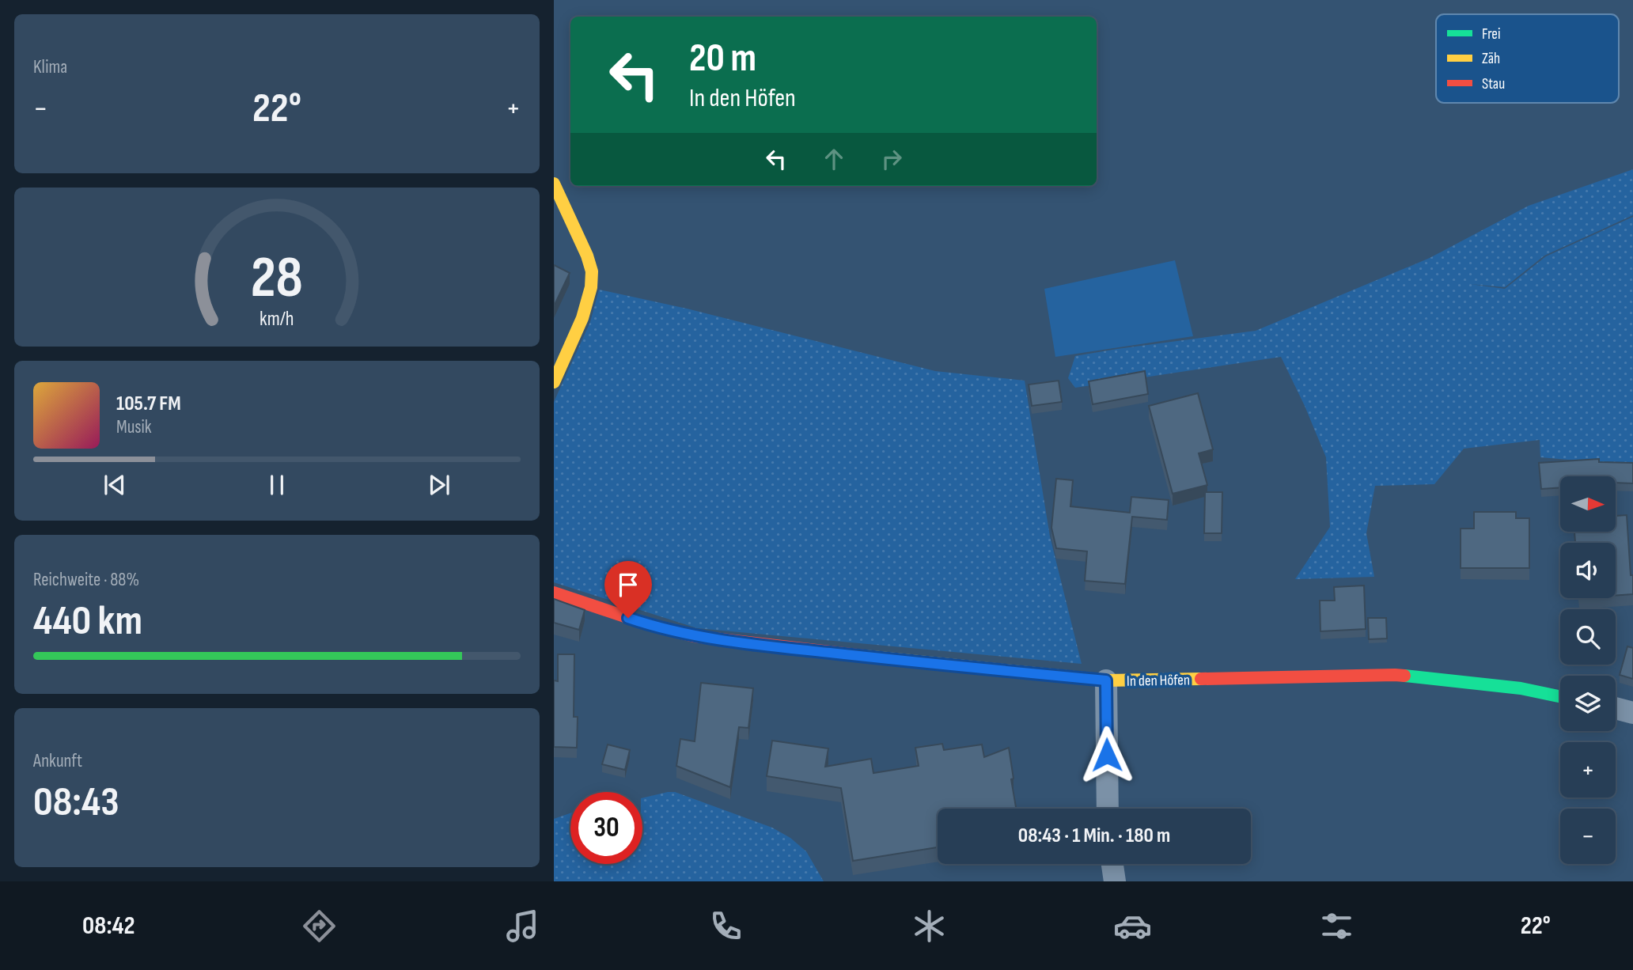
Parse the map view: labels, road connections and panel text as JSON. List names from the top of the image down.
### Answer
{
  "streets": {
    "street": ["In den Höfen"]
  },
  "legend": ["Frei", "Zäh", "Stau"],
  "north": "right",
  "page": {
    "tile": [
      "Klima",
      ["Reichweite · 88%", "440 km"],
      ["Ankunft", "08:43"]
    ],
    "turn": ["20 m", "In den Höfen"],
    "heat": ["−", "22°", "+"],
    "song": ["105.7 FM", "Musik"],
    "map_buttons": ["+", "−"],
    "limit": "30",
    "trip": "08:43 · 1 Min. · 180 m",
    "tabs": ["08:42", "22°"],
    "gauge": ["28", "km/h"]
  }
}
